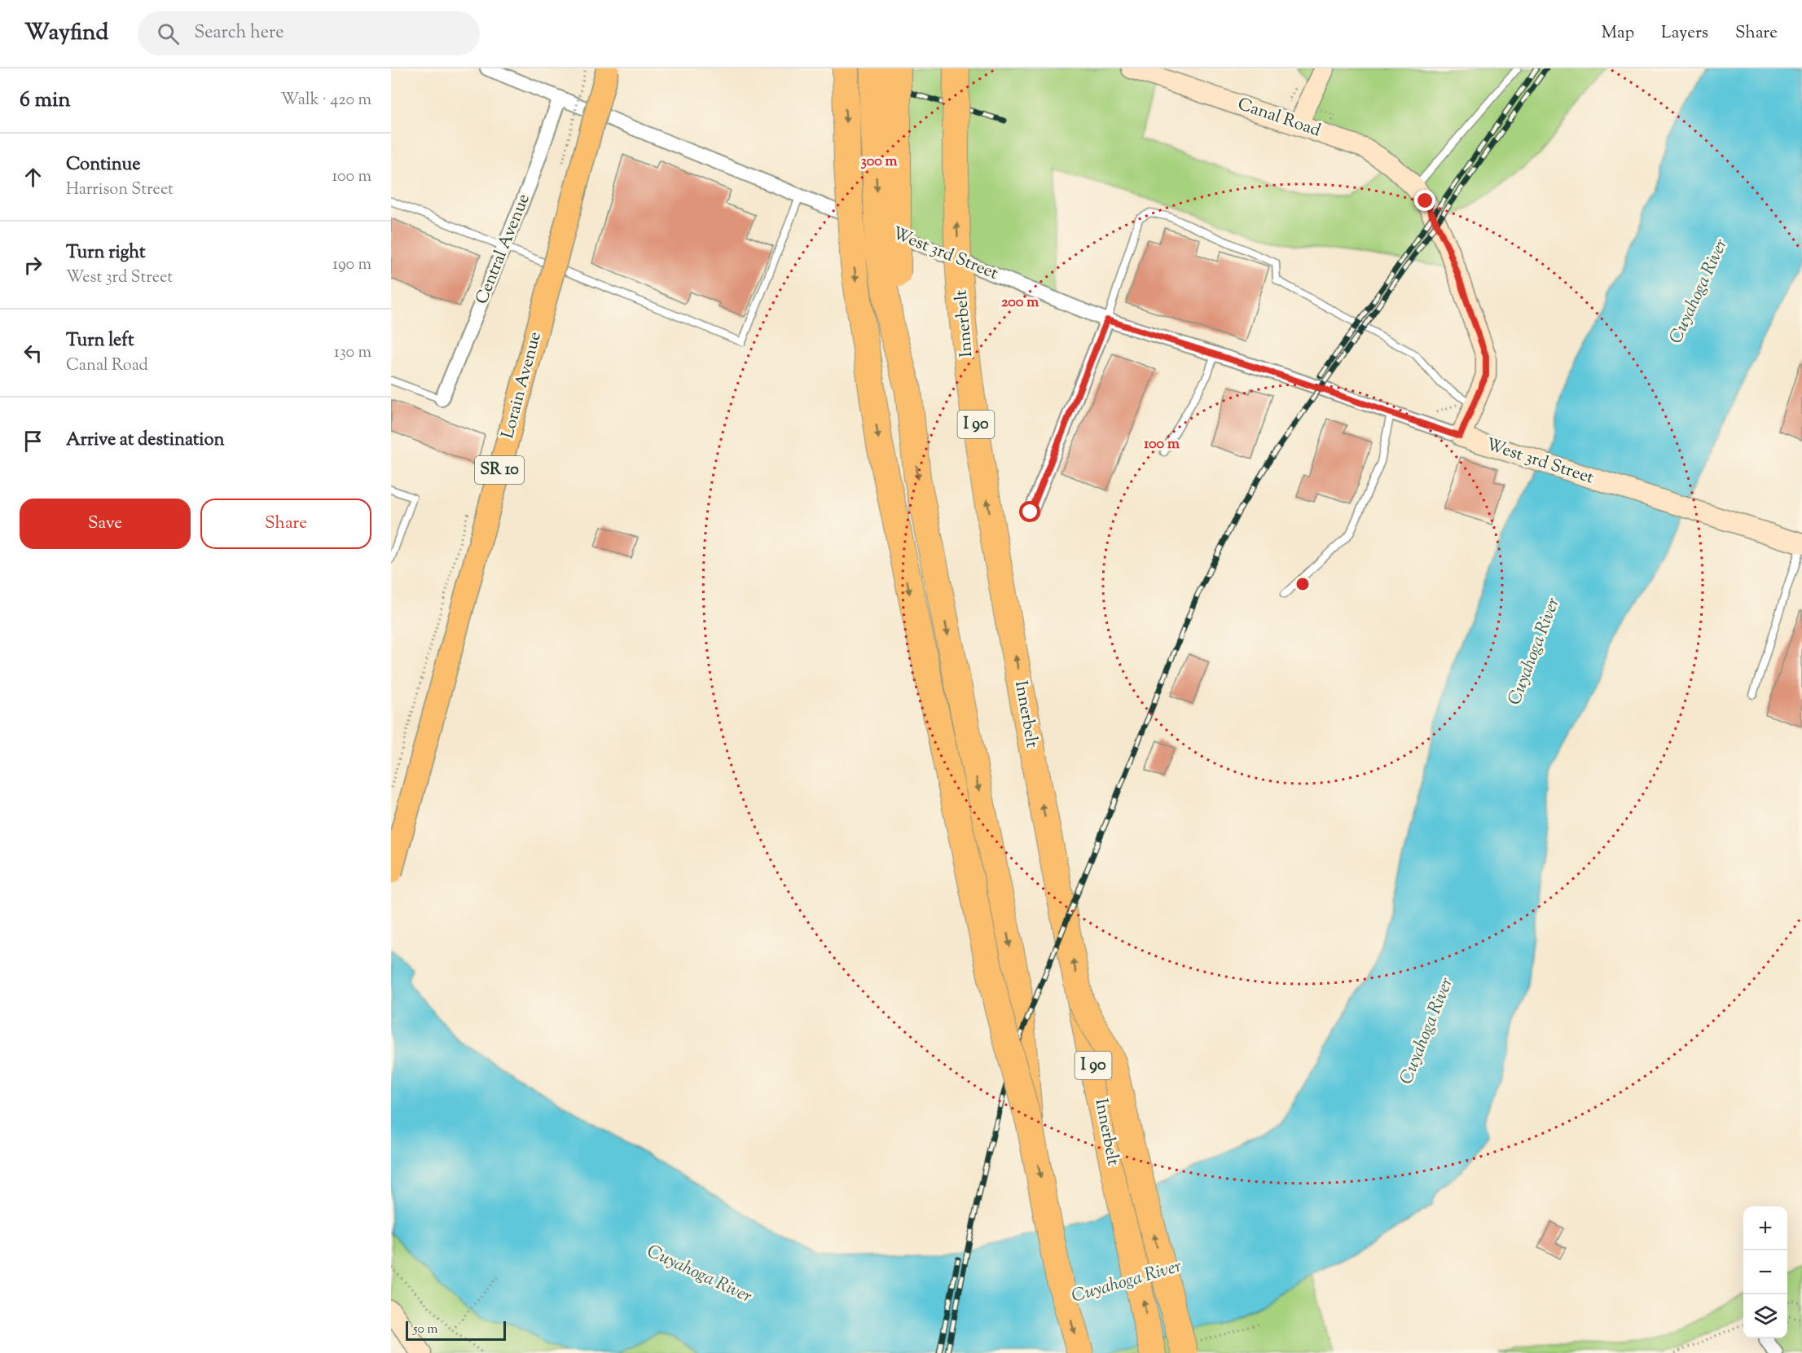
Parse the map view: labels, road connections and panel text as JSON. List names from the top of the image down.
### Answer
{
  "streets": {
    "highway": ["Innerbelt", "I 90"],
    "main road": ["Lorain Avenue", "SR 10"],
    "street": ["Canal Road", "Central Avenue", "West 3rd Street"]
  },
  "crossings": [
    ["Canal Road", "West 3rd Street"],
    ["Central Avenue", "West 3rd Street"]
  ],
  "water": ["Cuyahoga River"],
  "scale_bar": "50 m",
  "page": {
    "header": "Wayfind",
    "search": "Search here",
    "nav": ["Map", "Layers", "Share"],
    "heading": ["6 min", "Walk · 420 m"],
    "list": [
      ["Continue", "Harrison Street", "100 m"],
      ["Turn right", "West 3rd Street", "190 m"],
      ["Turn left", "Canal Road", "130 m"],
      "Arrive at destination"
    ],
    "buttons": ["Save", "Share"],
    "map_buttons": ["+", "−"],
    "scale": "50 m"
  },
  "rings": ["300 m", "200 m", "100 m"]
}
